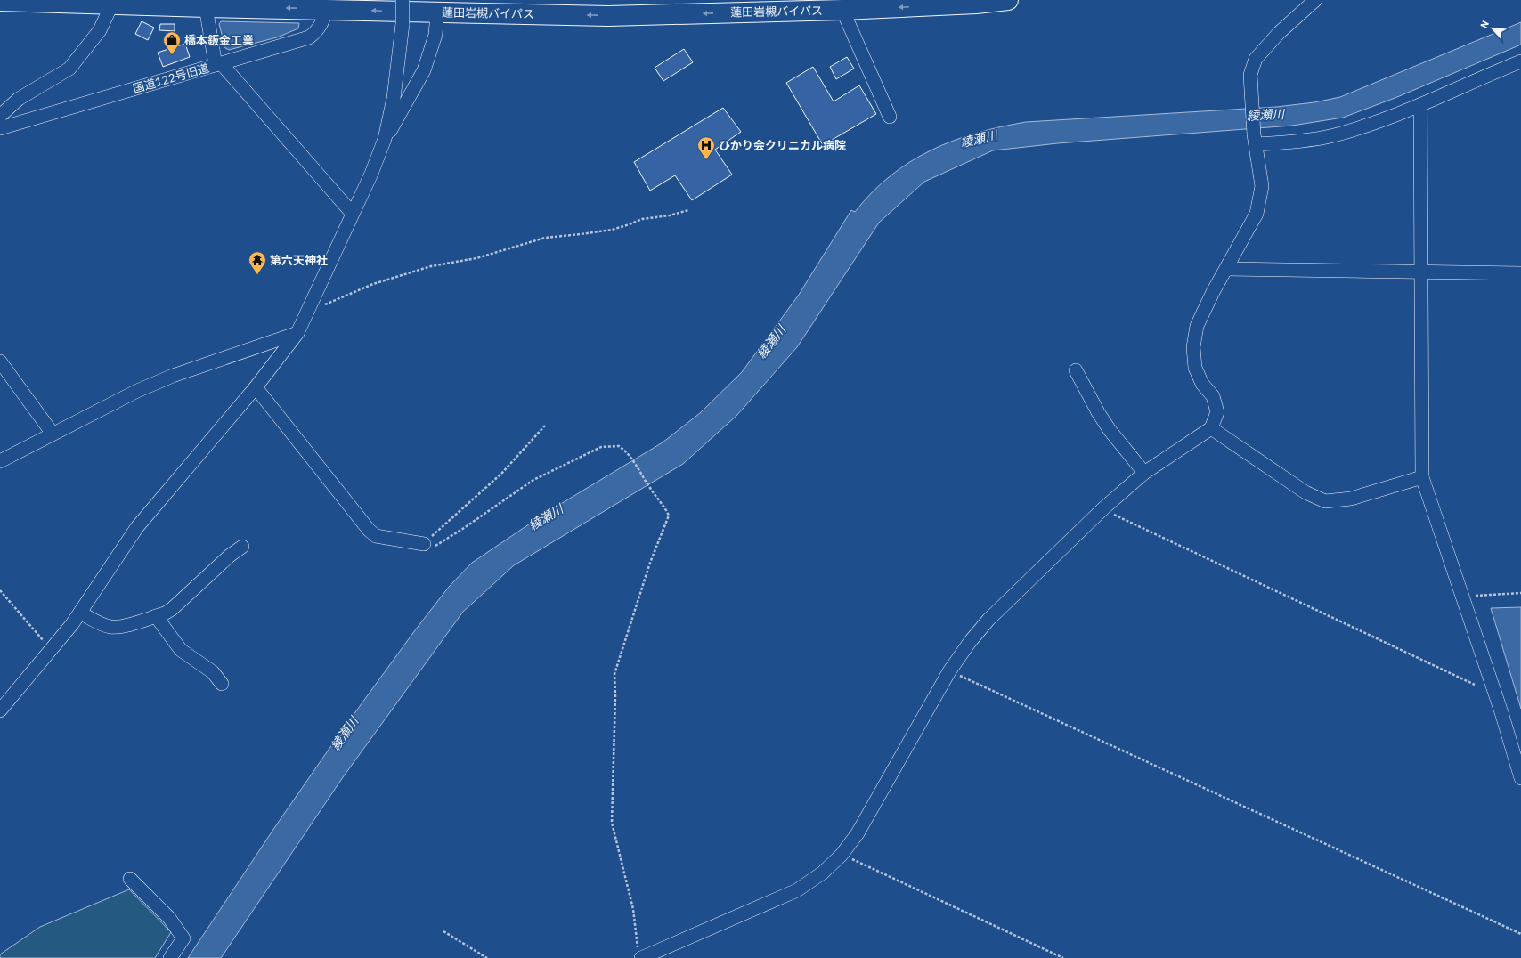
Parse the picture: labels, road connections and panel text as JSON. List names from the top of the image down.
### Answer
{
  "streets": {
    "highway": ["蓮田岩槻バイパス"],
    "street": ["国道122号旧道"]
  },
  "crossings": [
    ["蓮田岩槻バイパス", "国道122号旧道"]
  ],
  "one_way": ["蓮田岩槻バイパス"],
  "water": ["綾瀬川"],
  "places": {
    "shop": ["橋本鈑金工業"],
    "hospital": ["ひかり会クリニカル病院"],
    "temple": ["第六天神社"]
  },
  "north": "top left"
}
